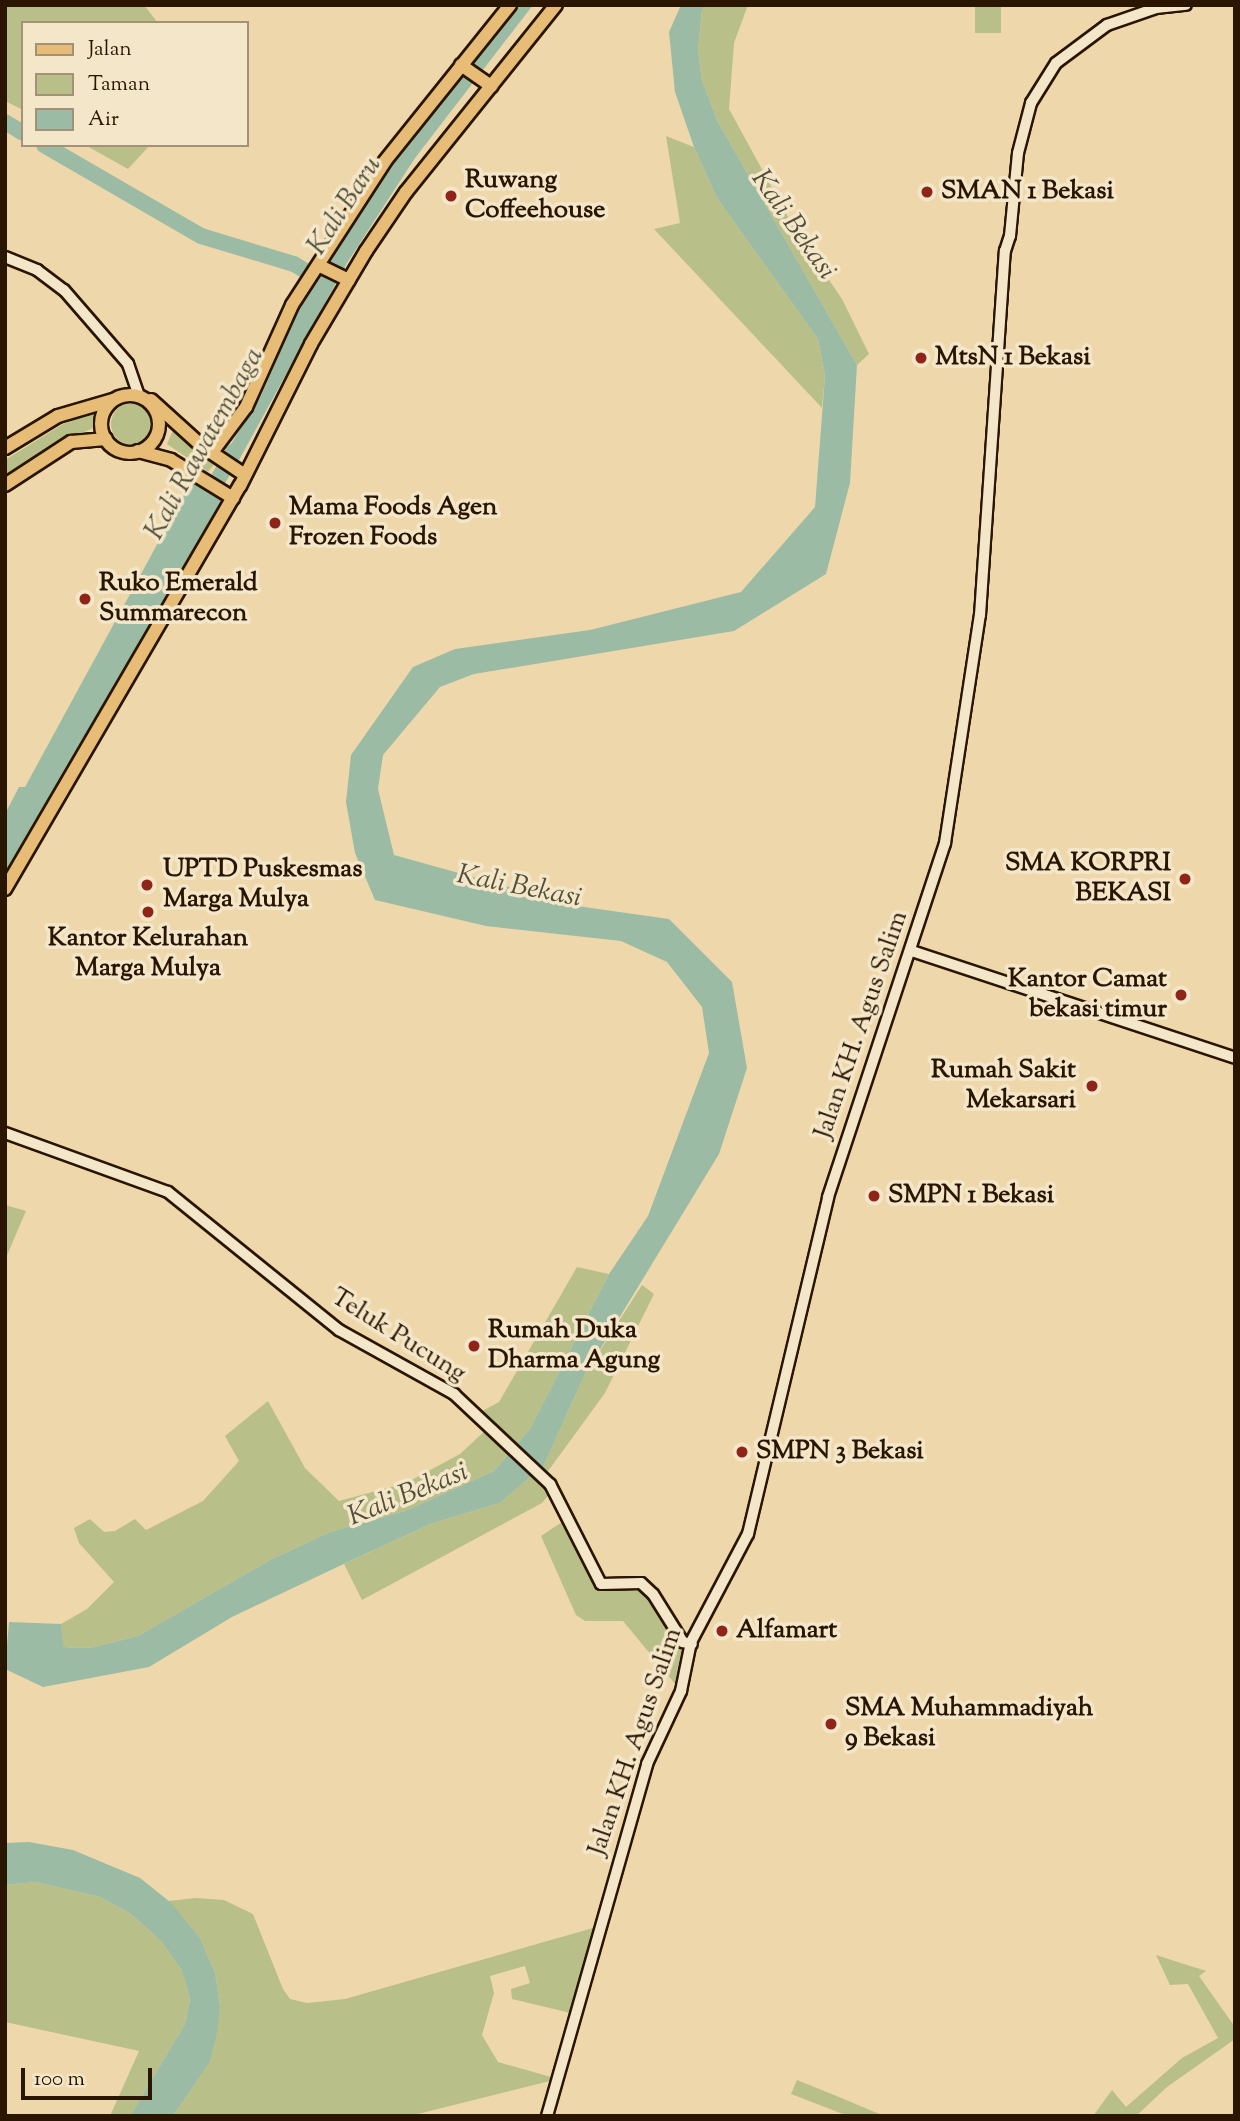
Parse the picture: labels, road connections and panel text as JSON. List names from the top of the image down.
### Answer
{
  "streets": {
    "street": ["Jalan KH. Agus Salim", "Teluk Pucung"]
  },
  "crossings": [
    ["Jalan KH. Agus Salim", "Teluk Pucung"]
  ],
  "water": ["Kali Baru", "Kali Bekasi", "Kali Rawatembaga"],
  "places": [
    "SMAN 1 Bekasi",
    "Ruwang Coffeehouse",
    "MtsN 1 Bekasi",
    "Mama Foods Agen Frozen Foods",
    "Ruko Emerald Summarecon",
    "SMA KORPRI BEKASI",
    "UPTD Puskesmas Marga Mulya",
    "Kantor Kelurahan Marga Mulya",
    "Kantor Camat bekasi timur",
    "Rumah Sakit Mekarsari",
    "SMPN 1 Bekasi",
    "Rumah Duka Dharma Agung",
    "SMPN 3 Bekasi",
    "Alfamart",
    "SMA Muhammadiyah 9 Bekasi"
  ],
  "legend": ["Jalan", "Taman", "Air"],
  "scale_bar": "100 m"
}
